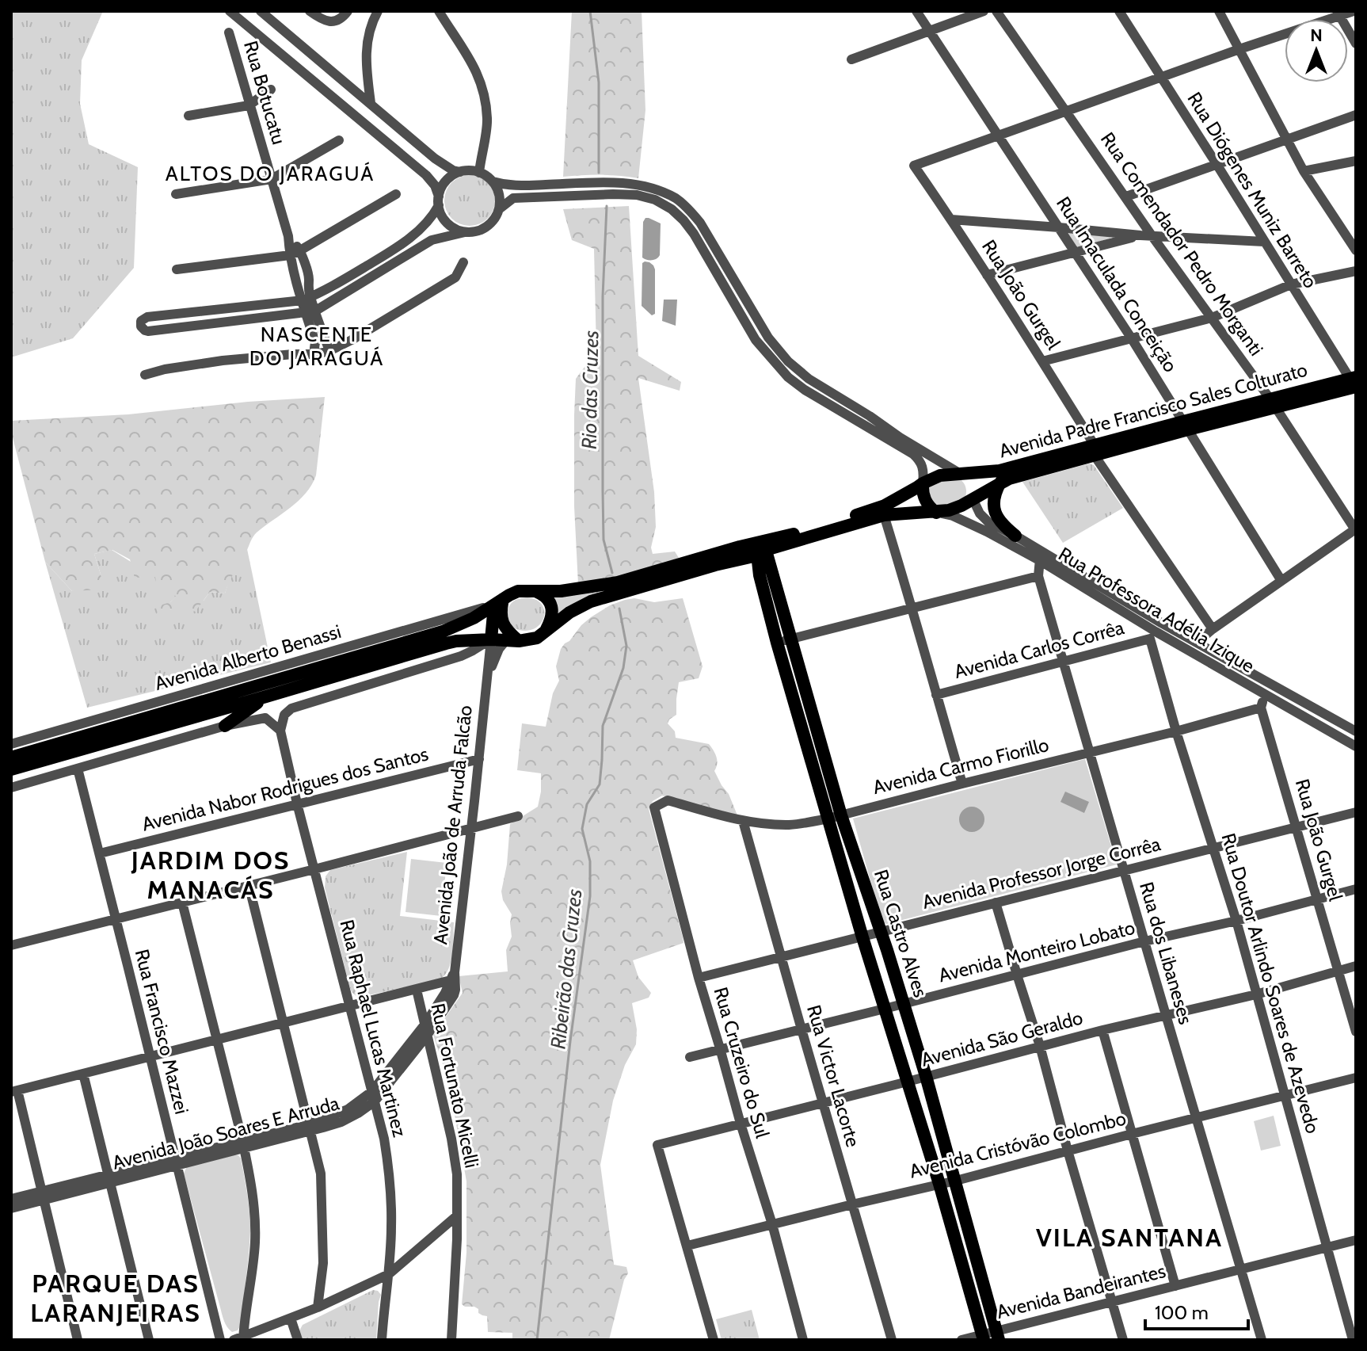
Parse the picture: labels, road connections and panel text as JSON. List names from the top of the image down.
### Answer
{
  "streets": {
    "main road": ["Avenida Padre Francisco Sales Colturato", "Rua Castro Alves"],
    "street": [
      "Rua Botucatu",
      "Rua Diógenes Muniz Barreto",
      "Rua Comendador Pedro Morganti",
      "Rua Imaculada Conceição",
      "Rua João Gurgel",
      "Rua Professora Adélia Izique",
      "Avenida Carlos Corrêa",
      "Avenida Alberto Benassi",
      "Avenida Carmo Fiorillo",
      "Avenida Nabor Rodrigues dos Santos",
      "Avenida João de Arruda Falcão",
      "Avenida Professor Jorge Corrêa",
      "Avenida Monteiro Lobato",
      "Rua dos Libaneses",
      "Rua Doutor Arlindo Soares de Azevedo",
      "Rua Raphael Lucas Martinez",
      "Rua Francisco Mazzei",
      "Avenida São Geraldo",
      "Rua Cruzeiro do Sul",
      "Rua Victor Lacorte",
      "Rua Fortunato Micelli",
      "Avenida João Soares E Arruda",
      "Avenida Cristóvão Colombo",
      "Avenida Bandeirantes"
    ]
  },
  "crossings": [
    ["Rua Diógenes Muniz Barreto", "Avenida Padre Francisco Sales Colturato"],
    ["Rua Comendador Pedro Morganti", "Avenida Padre Francisco Sales Colturato"],
    ["Rua Imaculada Conceição", "Rua João Gurgel"],
    ["Rua Imaculada Conceição", "Avenida Padre Francisco Sales Colturato"],
    ["Rua João Gurgel", "Avenida Padre Francisco Sales Colturato"],
    ["Rua João Gurgel", "Avenida Carmo Fiorillo"],
    ["Rua João Gurgel", "Avenida Professor Jorge Corrêa"],
    ["Rua João Gurgel", "Avenida Monteiro Lobato"],
    ["Rua João Gurgel", "Avenida São Geraldo"],
    ["Avenida Padre Francisco Sales Colturato", "Rua Professora Adélia Izique"],
    ["Rua Professora Adélia Izique", "Avenida Carlos Corrêa"],
    ["Rua Professora Adélia Izique", "Rua dos Libaneses"],
    ["Rua Professora Adélia Izique", "Rua Doutor Arlindo Soares de Azevedo"],
    ["Avenida Carlos Corrêa", "Rua dos Libaneses"],
    ["Avenida Carlos Corrêa", "Rua Doutor Arlindo Soares de Azevedo"],
    ["Avenida Alberto Benassi", "Avenida João de Arruda Falcão"],
    ["Avenida Carmo Fiorillo", "Rua Castro Alves"],
    ["Avenida Carmo Fiorillo", "Rua dos Libaneses"],
    ["Avenida Carmo Fiorillo", "Rua Doutor Arlindo Soares de Azevedo"],
    ["Avenida Carmo Fiorillo", "Rua Cruzeiro do Sul"],
    ["Avenida Carmo Fiorillo", "Rua Victor Lacorte"],
    ["Avenida Nabor Rodrigues dos Santos", "Avenida João de Arruda Falcão"],
    ["Avenida Nabor Rodrigues dos Santos", "Rua Raphael Lucas Martinez"],
    ["Avenida Nabor Rodrigues dos Santos", "Rua Francisco Mazzei"],
    ["Avenida João de Arruda Falcão", "Avenida João Soares E Arruda"],
    ["Avenida Professor Jorge Corrêa", "Rua Castro Alves"],
    ["Avenida Professor Jorge Corrêa", "Rua dos Libaneses"],
    ["Avenida Professor Jorge Corrêa", "Rua Doutor Arlindo Soares de Azevedo"],
    ["Avenida Professor Jorge Corrêa", "Rua Cruzeiro do Sul"],
    ["Avenida Professor Jorge Corrêa", "Rua Victor Lacorte"],
    ["Rua Castro Alves", "Avenida Monteiro Lobato"],
    ["Rua Castro Alves", "Avenida São Geraldo"],
    ["Rua Castro Alves", "Avenida Cristóvão Colombo"],
    ["Rua Castro Alves", "Avenida Bandeirantes"],
    ["Avenida Monteiro Lobato", "Rua dos Libaneses"],
    ["Avenida Monteiro Lobato", "Rua Doutor Arlindo Soares de Azevedo"],
    ["Avenida Monteiro Lobato", "Rua Cruzeiro do Sul"],
    ["Avenida Monteiro Lobato", "Rua Victor Lacorte"],
    ["Rua dos Libaneses", "Avenida São Geraldo"],
    ["Rua dos Libaneses", "Avenida Cristóvão Colombo"],
    ["Rua dos Libaneses", "Avenida Bandeirantes"],
    ["Rua Doutor Arlindo Soares de Azevedo", "Avenida São Geraldo"],
    ["Rua Doutor Arlindo Soares de Azevedo", "Avenida Cristóvão Colombo"],
    ["Rua Doutor Arlindo Soares de Azevedo", "Avenida Bandeirantes"],
    ["Rua Raphael Lucas Martinez", "Avenida João Soares E Arruda"],
    ["Rua Francisco Mazzei", "Avenida João Soares E Arruda"],
    ["Avenida São Geraldo", "Rua Cruzeiro do Sul"],
    ["Avenida São Geraldo", "Rua Victor Lacorte"],
    ["Avenida São Geraldo", "Avenida Cristóvão Colombo"],
    ["Rua Cruzeiro do Sul", "Avenida Cristóvão Colombo"],
    ["Rua Victor Lacorte", "Avenida Cristóvão Colombo"],
    ["Rua Fortunato Micelli", "Avenida João Soares E Arruda"]
  ],
  "districts": [
    "ALTOS DO JARAGUÁ",
    "NASCENTE DO JARAGUÁ",
    "JARDIM DOS MANACÁS",
    "VILA SANTANA",
    "PARQUE DAS LARANJEIRAS"
  ],
  "water": ["Rio das Cruzes", "Ribeirão das Cruzes"],
  "scale_bar": "100 m",
  "north": "top"
}
